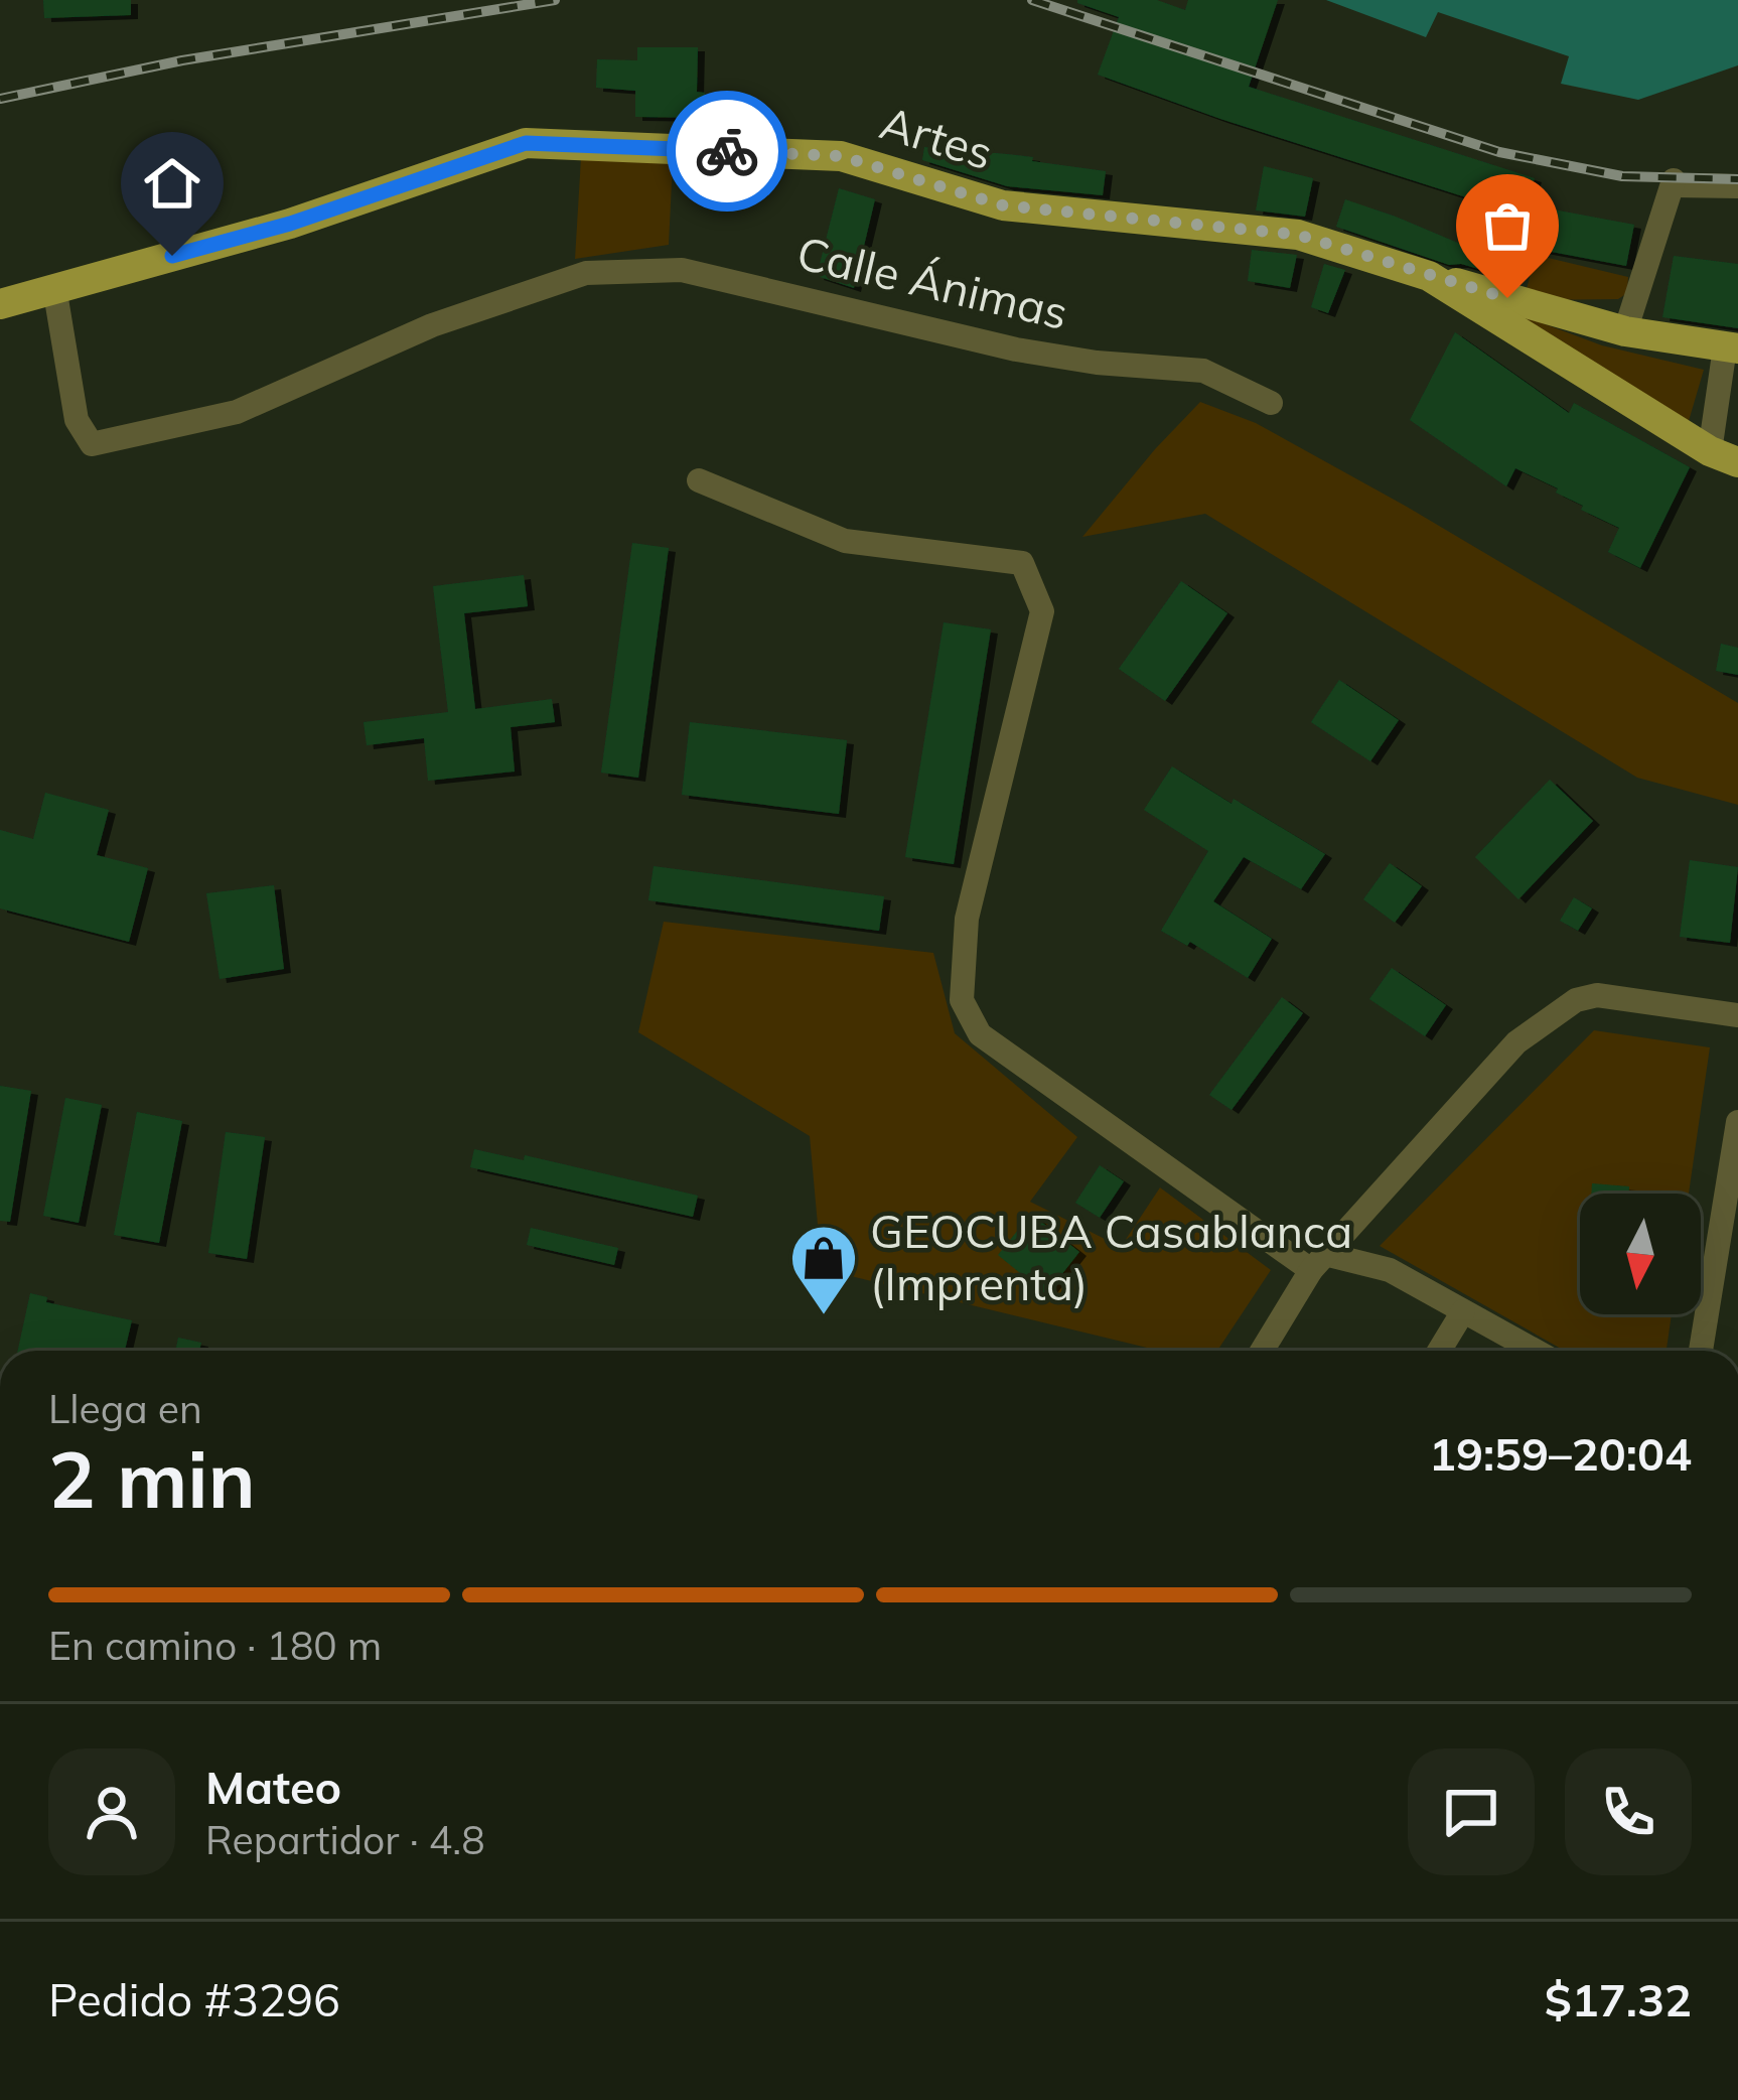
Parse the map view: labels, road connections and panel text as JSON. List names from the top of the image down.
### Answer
{
  "streets": {
    "main road": ["Artes"],
    "street": ["Calle Ánimas"]
  },
  "crossings": [
    ["Artes", "Calle Ánimas"]
  ],
  "places": {
    "shop": ["GEOCUBA Casablanca (Imprenta)"]
  },
  "north": "bottom",
  "page": {
    "heading": ["2 min", "Llega en", "19:59–20:04"],
    "panel": [
      "Mateo",
      "Repartidor · 4.8",
      "Pedido #3296",
      "$17.32"
    ],
    "bar": "En camino · 180 m"
  }
}
